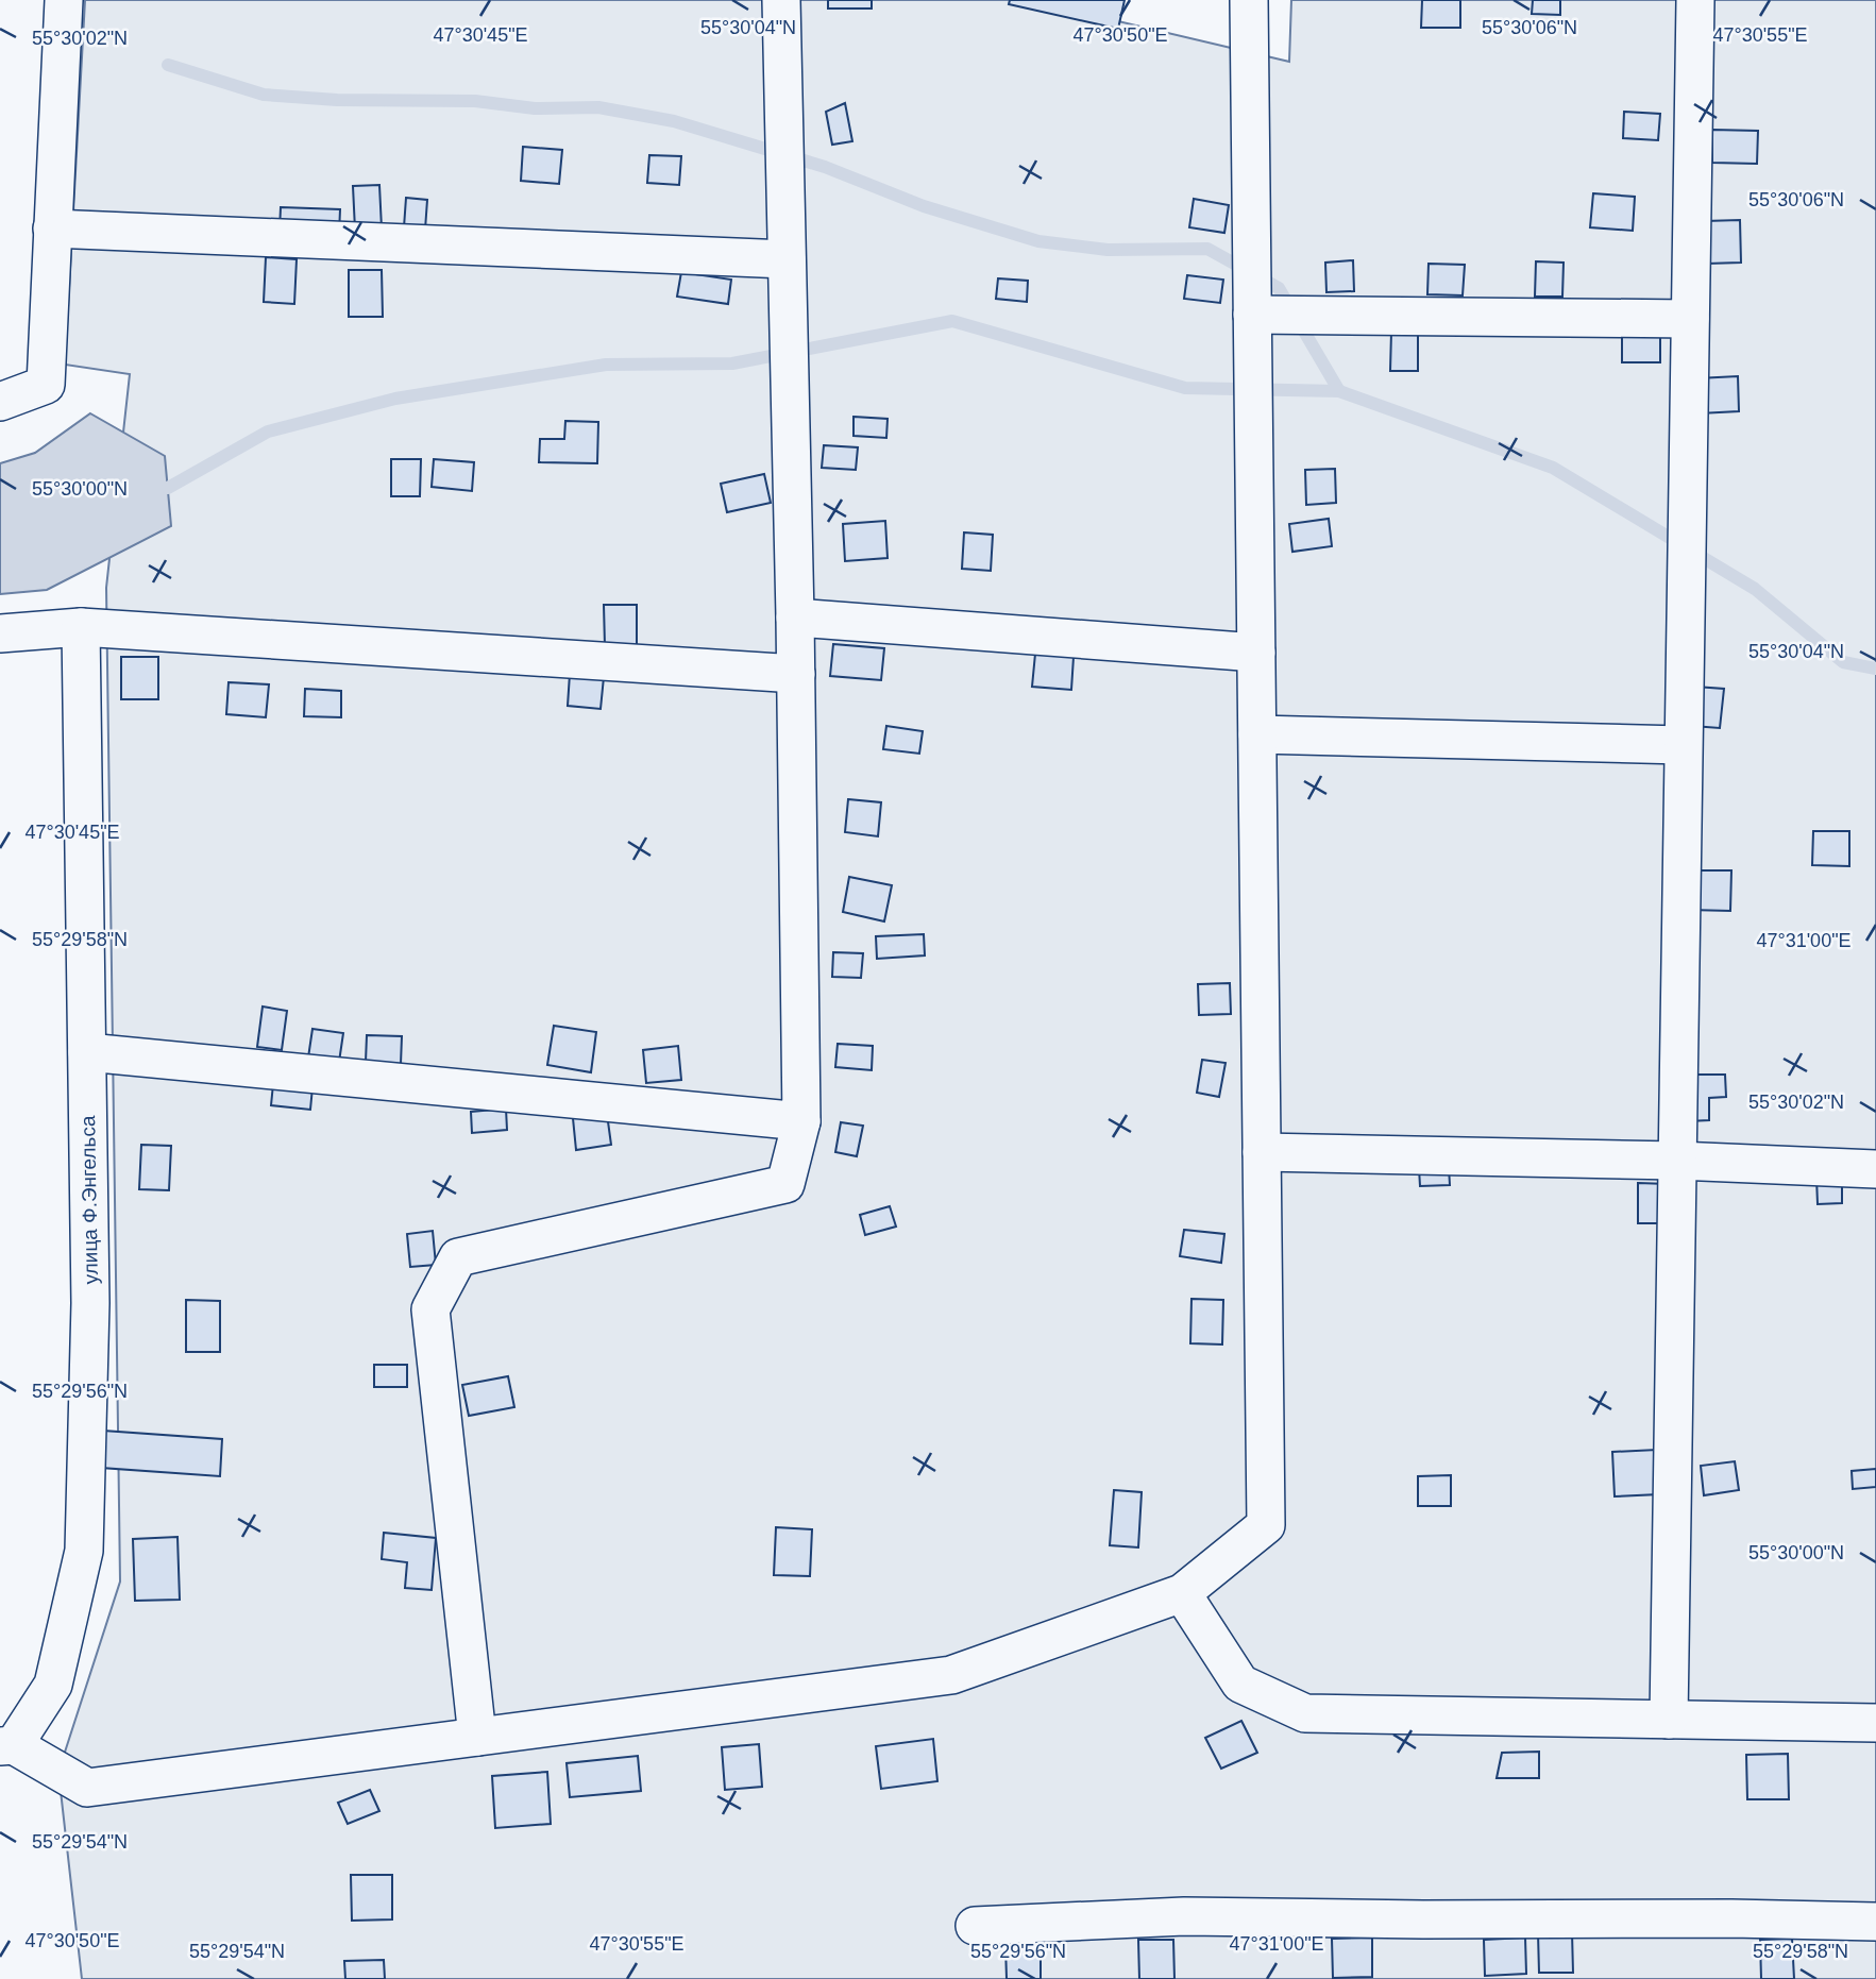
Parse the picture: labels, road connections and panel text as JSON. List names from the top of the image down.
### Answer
{
  "streets": {
    "street": ["улица Ф.Энгельса"]
  },
  "coordinates": [
    "55°30'04\"N",
    "55°30'06\"N",
    "47°30'45\"E",
    "47°30'50\"E",
    "47°30'55\"E",
    "55°30'02\"N",
    "55°30'00\"N",
    "55°29'58\"N",
    "47°31'00\"E",
    "55°29'56\"N",
    "55°29'54\"N"
  ]
}
